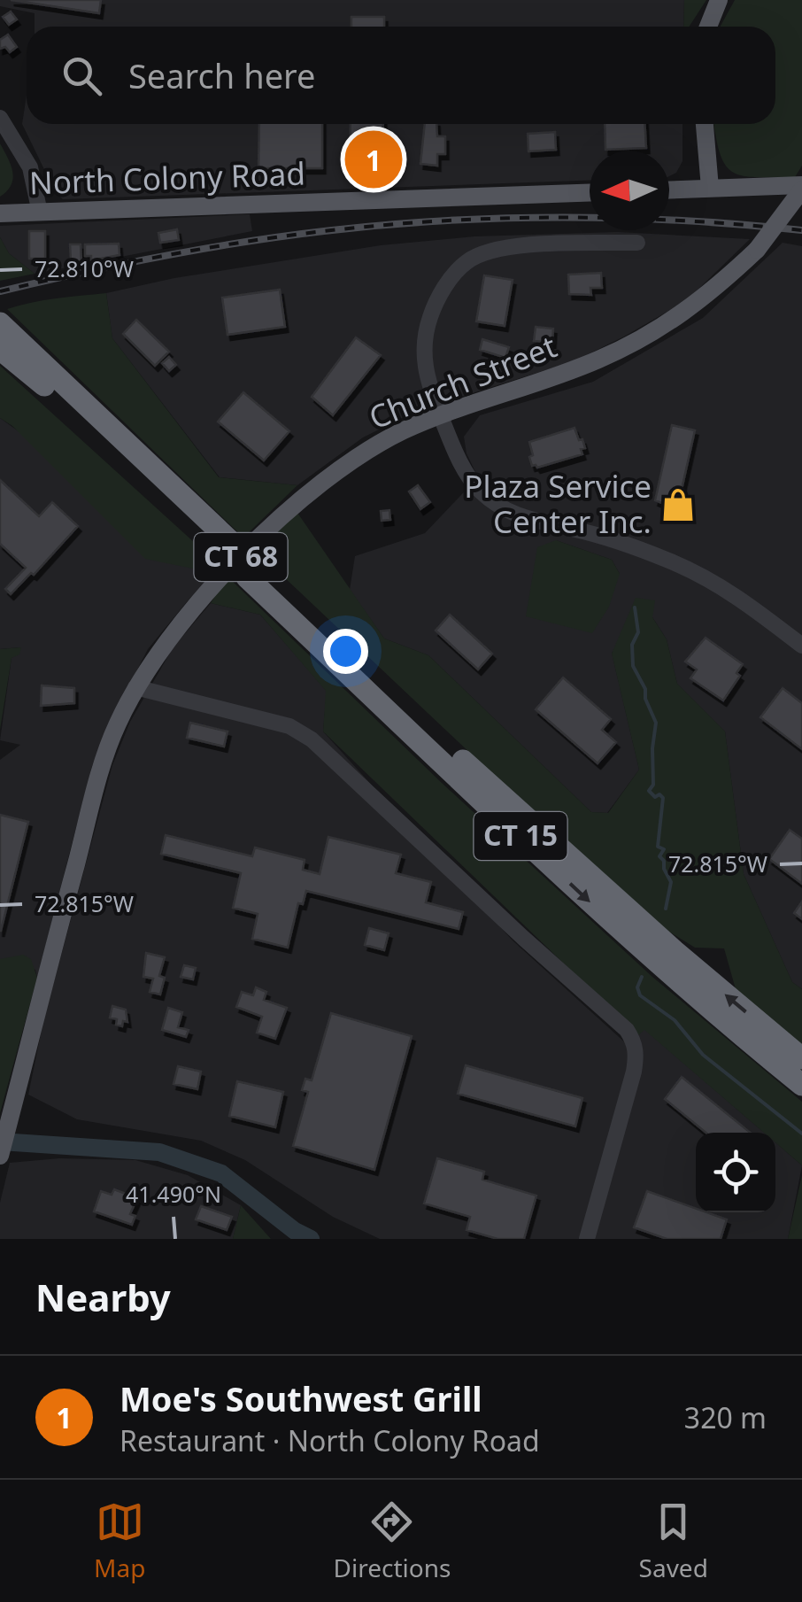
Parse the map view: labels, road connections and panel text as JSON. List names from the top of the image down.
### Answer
{
  "streets": {
    "highway": ["CT 15"],
    "main road": ["North Colony Road", "Church Street", "CT 68"]
  },
  "places": {
    "shop": ["Plaza Service Center Inc."]
  },
  "north": "left",
  "page": {
    "search": "Search here",
    "pins": "1",
    "heading": "Nearby",
    "list": [
      {
        "mark": "1",
        "name": "Moe's Southwest Grill",
        "note": "Restaurant · North Colony Road",
        "value": "320 m"
      }
    ],
    "nav": ["Map", "Directions", "Saved"]
  },
  "coordinates": ["72.810°W", "72.815°W", "41.490°N"]
}
